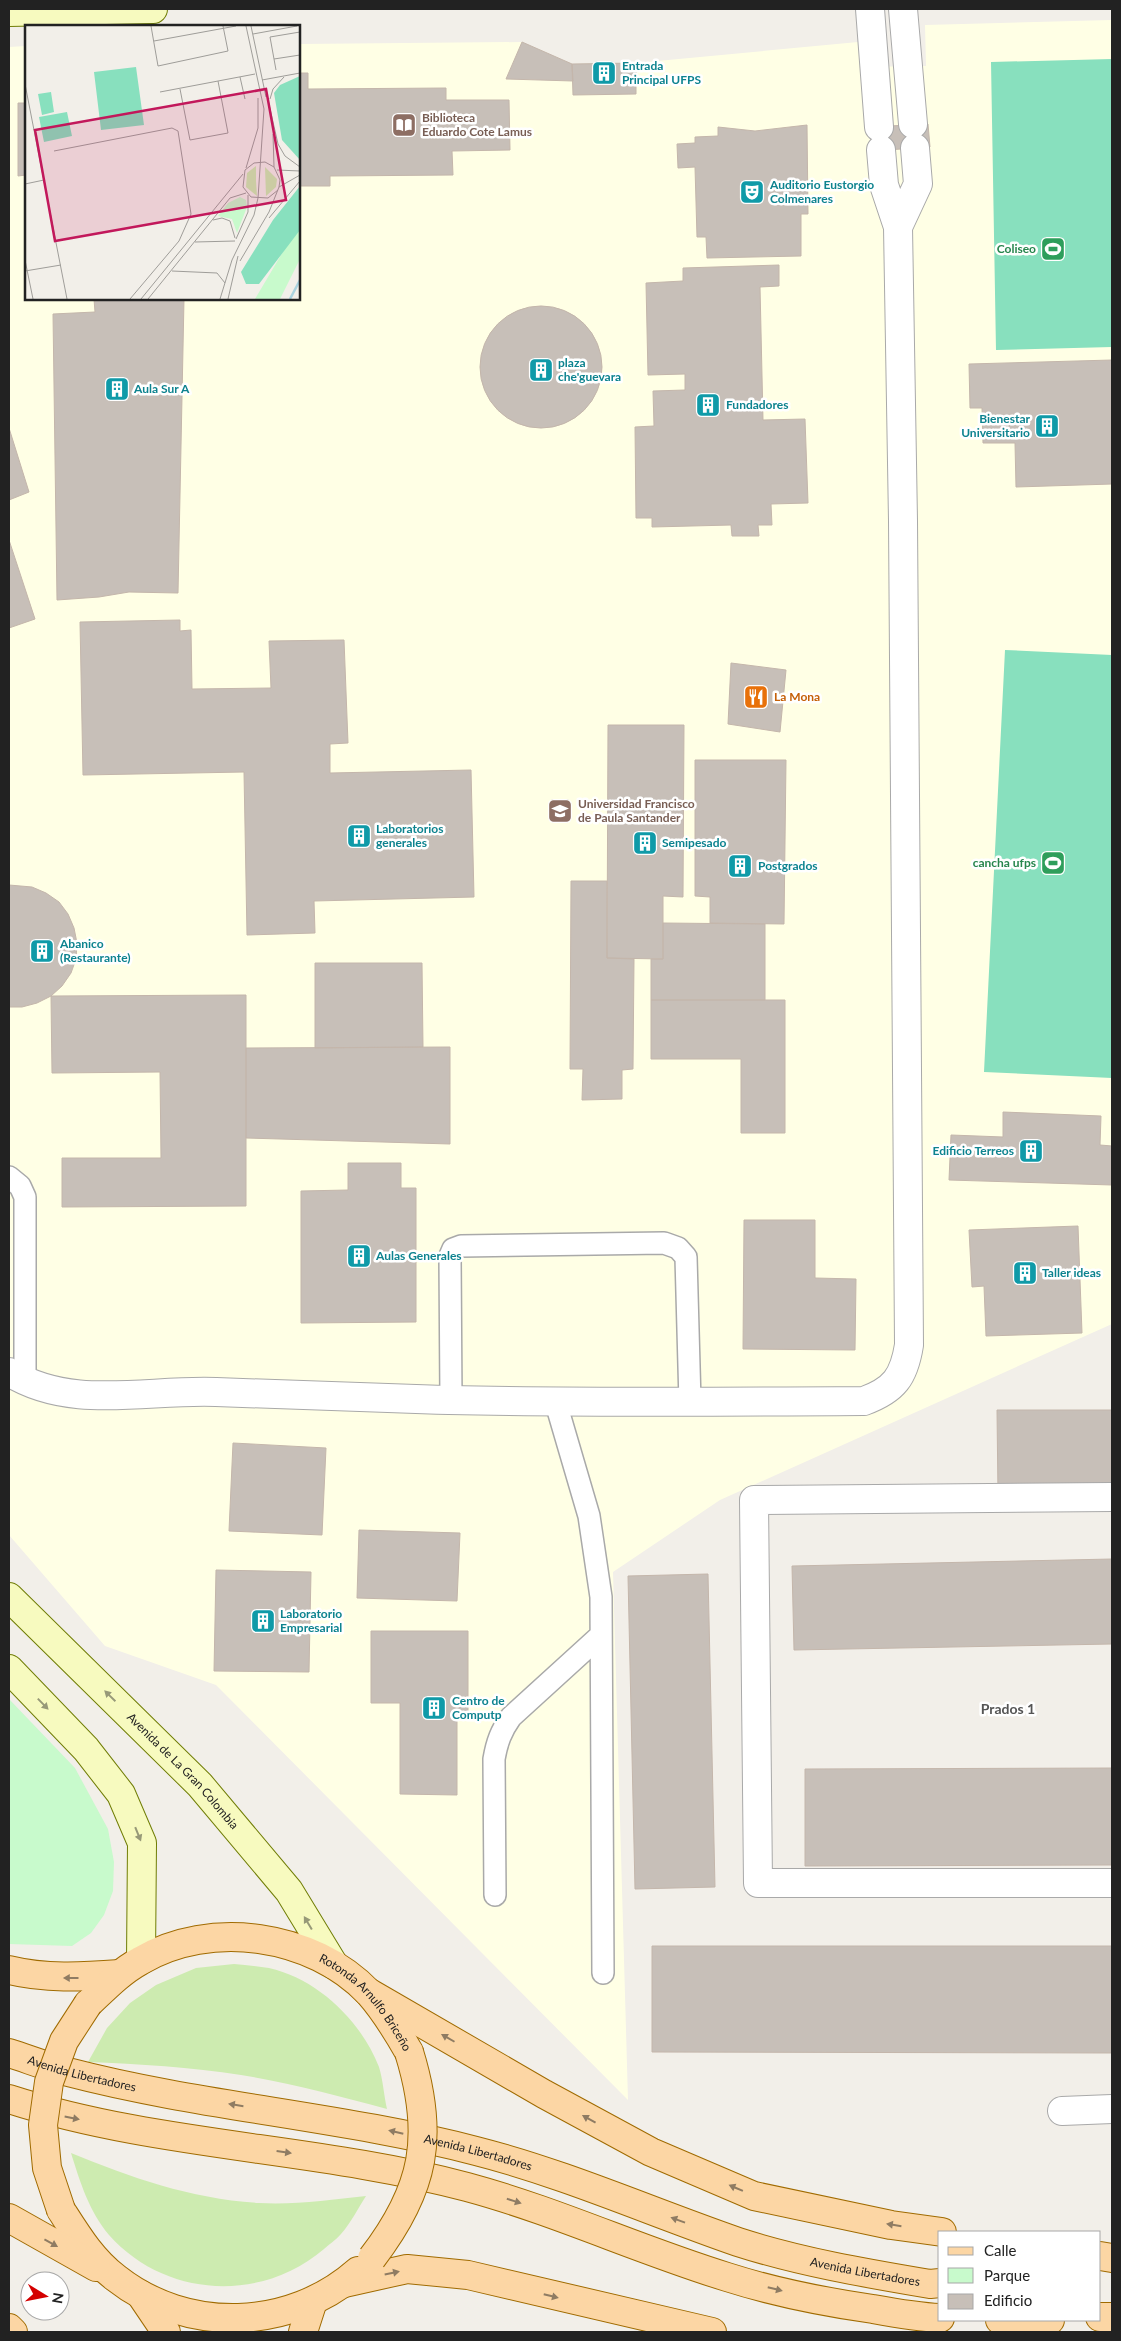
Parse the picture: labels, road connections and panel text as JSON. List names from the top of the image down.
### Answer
{
  "streets": {
    "main road": ["Rotonda Arnulfo Briceño", "Avenida Libertadores"],
    "street": ["Avenida de La Gran Colombia"]
  },
  "crossings": [
    ["Avenida de La Gran Colombia", "Rotonda Arnulfo Briceño"]
  ],
  "one_way": ["Avenida de La Gran Colombia"],
  "districts": ["Prados 1"],
  "places": {
    "building": [
      "Entrada Principal UFPS",
      "plaza che'guevara",
      "Aula Sur A",
      "Fundadores",
      "Bienestar Universitario",
      "Laboratorios generales",
      "Semipesado",
      "Postgrados",
      "Abanico (Restaurante)",
      "Edificio Terreos",
      "Aulas Generales",
      "Taller ideas",
      "Laboratorio Empresarial",
      "Centro de Computp"
    ],
    "library": ["Biblioteca Eduardo Cote Lamus"],
    "theatre": ["Auditorio Eustorgio Colmenares"],
    "sports": ["Coliseo", "cancha ufps"],
    "restaurant": ["La Mona"],
    "school or university": ["Universidad Francisco de Paula Santander"]
  },
  "legend": ["Calle", "Parque", "Edificio"],
  "north": "right"
}
